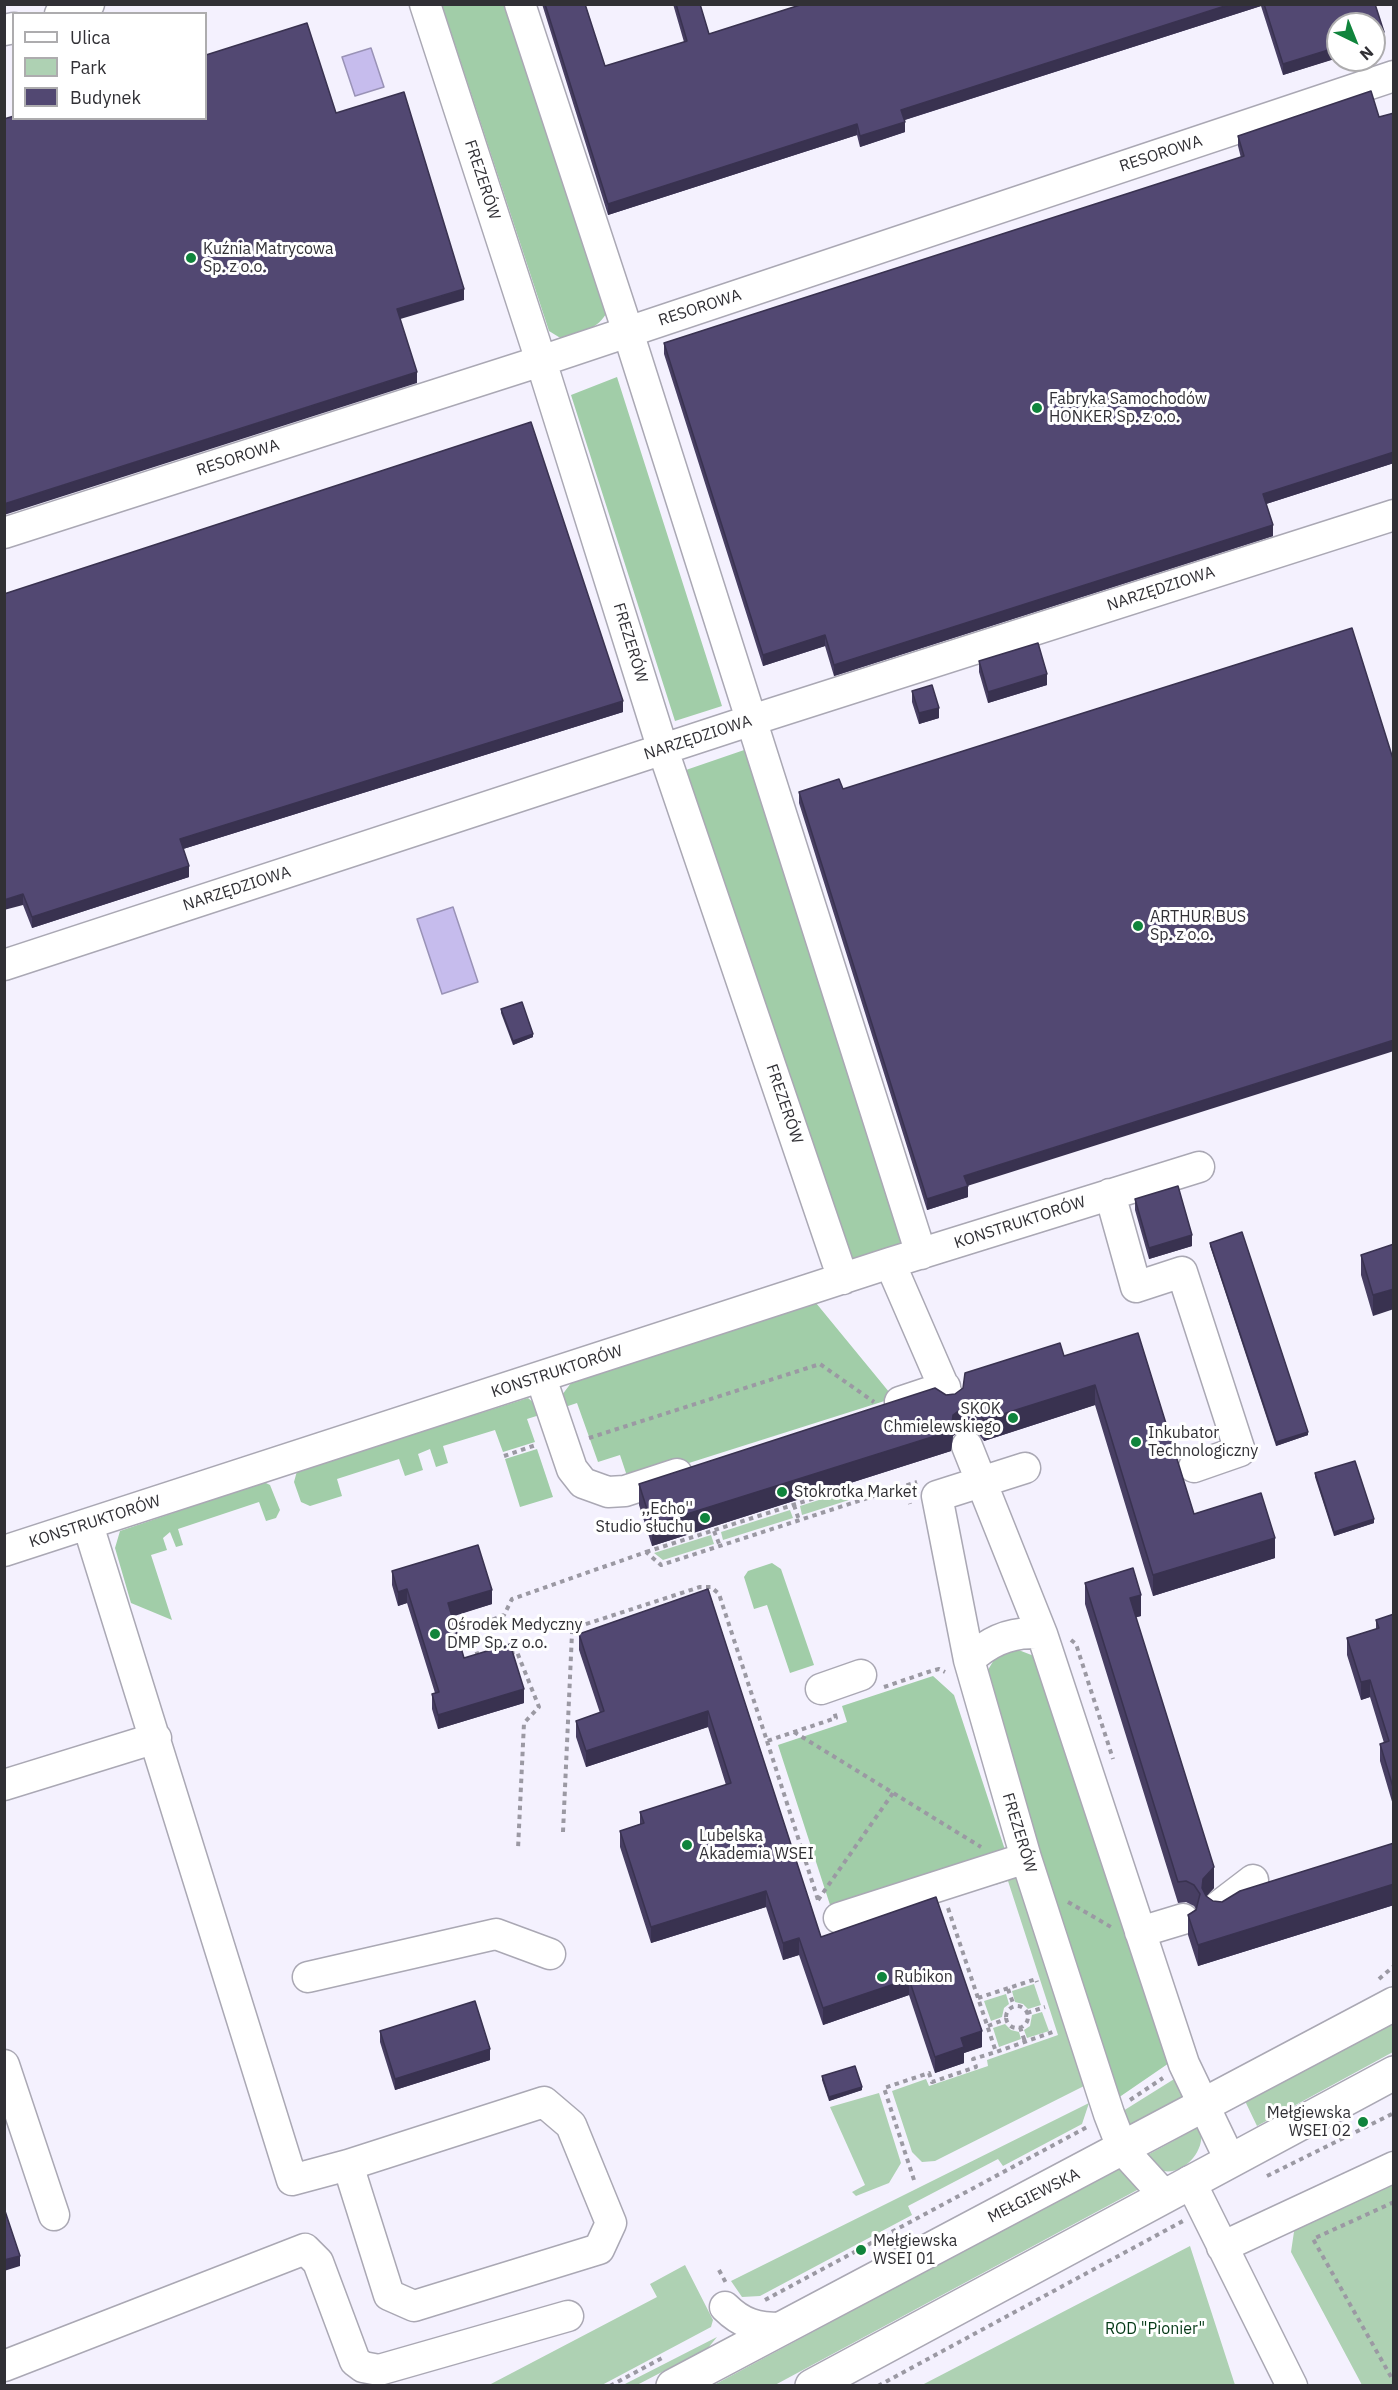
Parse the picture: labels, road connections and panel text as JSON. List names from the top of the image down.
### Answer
{
  "streets": {
    "main road": ["MEŁGIEWSKA"],
    "street": [
      "RESOROWA",
      "FREZERÓW",
      "NARZĘDZIOWA",
      "KONSTRUKTORÓW"
    ]
  },
  "crossings": [
    ["RESOROWA", "FREZERÓW"],
    ["FREZERÓW", "NARZĘDZIOWA"],
    ["FREZERÓW", "KONSTRUKTORÓW"],
    ["FREZERÓW", "MEŁGIEWSKA"]
  ],
  "parks": ["ROD \"Pionier\""],
  "places": [
    "Kuźnia Matrycowa Sp. z o.o.",
    "Fabryka Samochodów HONKER Sp. z o.o.",
    "ARTHUR BUS Sp. z o.o.",
    "SKOK Chmielewskiego",
    "Inkubator Technologiczny",
    "Stokrotka Market",
    ",,Echo'' Studio słuchu",
    "Ośrodek Medyczny DMP Sp. z o.o.",
    "Lubelska Akademia WSEI",
    "Rubikon",
    "Mełgiewska WSEI 02",
    "Mełgiewska WSEI 01"
  ],
  "legend": ["Ulica", "Park", "Budynek"],
  "north": "bottom right"
}
